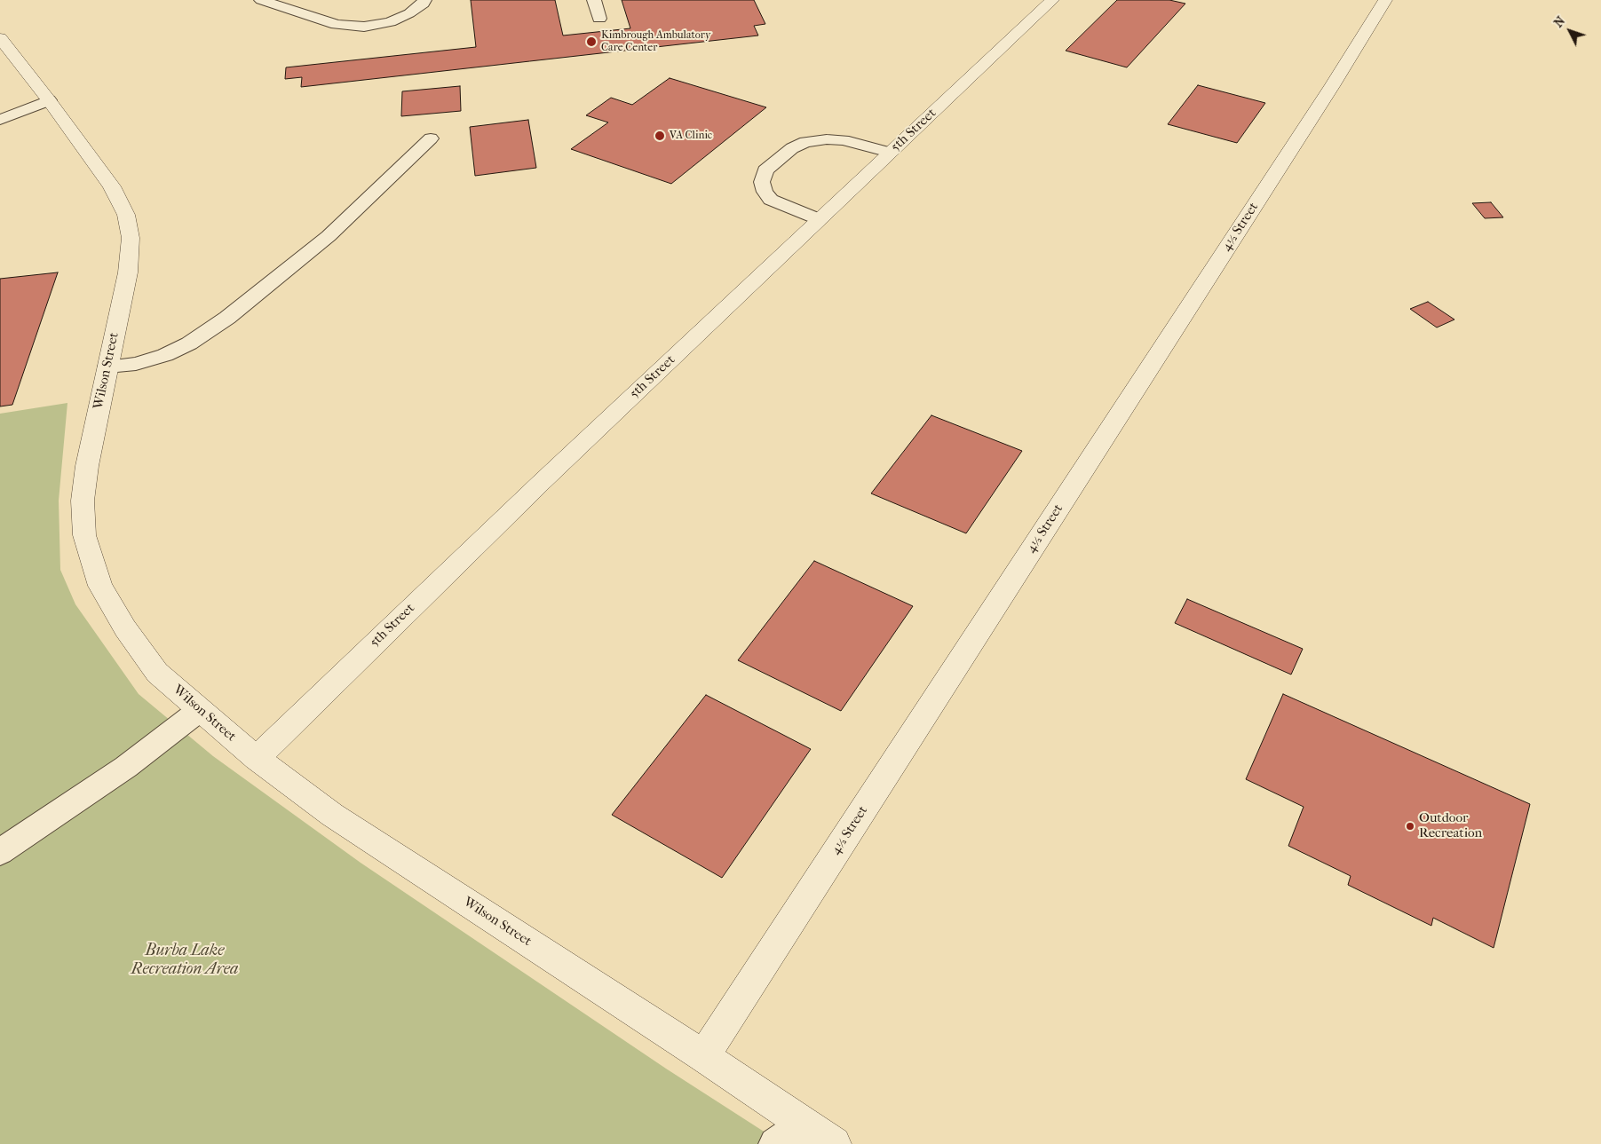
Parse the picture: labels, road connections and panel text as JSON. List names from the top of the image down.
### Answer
{
  "streets": {
    "street": ["5th Street", "4½ Street", "Wilson Street"]
  },
  "crossings": [
    ["5th Street", "Wilson Street"],
    ["4½ Street", "Wilson Street"]
  ],
  "parks": ["Burba Lake Recreation Area"],
  "places": ["Kimbrough Ambulatory Care Center", "VA Clinic", "Outdoor Recreation"],
  "north": "top left"
}
